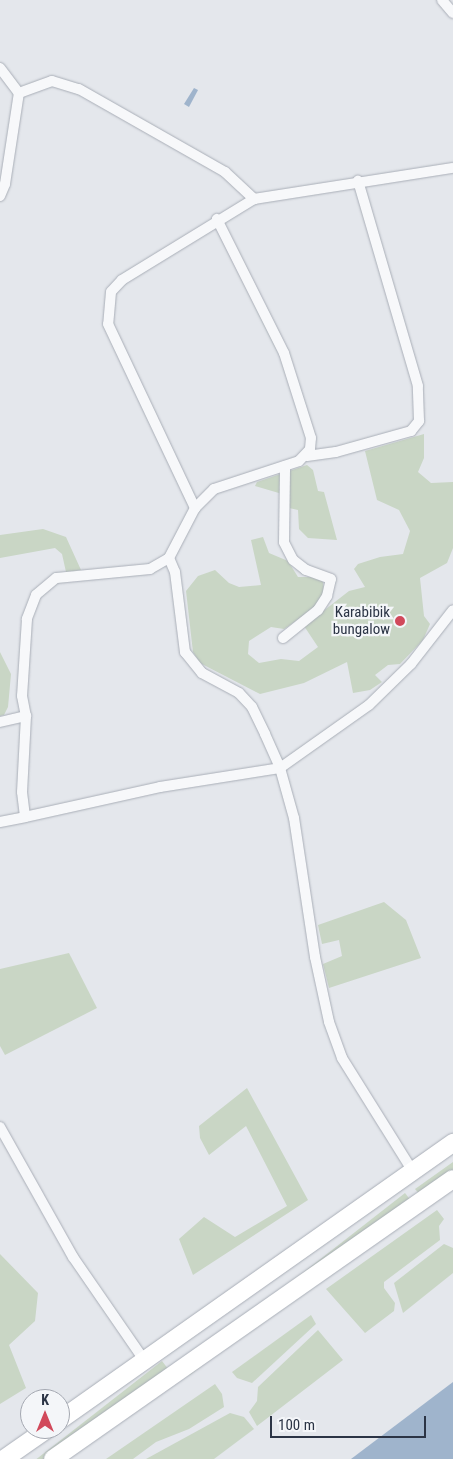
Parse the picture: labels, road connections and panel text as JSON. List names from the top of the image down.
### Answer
{
  "places": ["Karabibik bungalow"],
  "scale_bar": "100 m",
  "north": "top"
}
